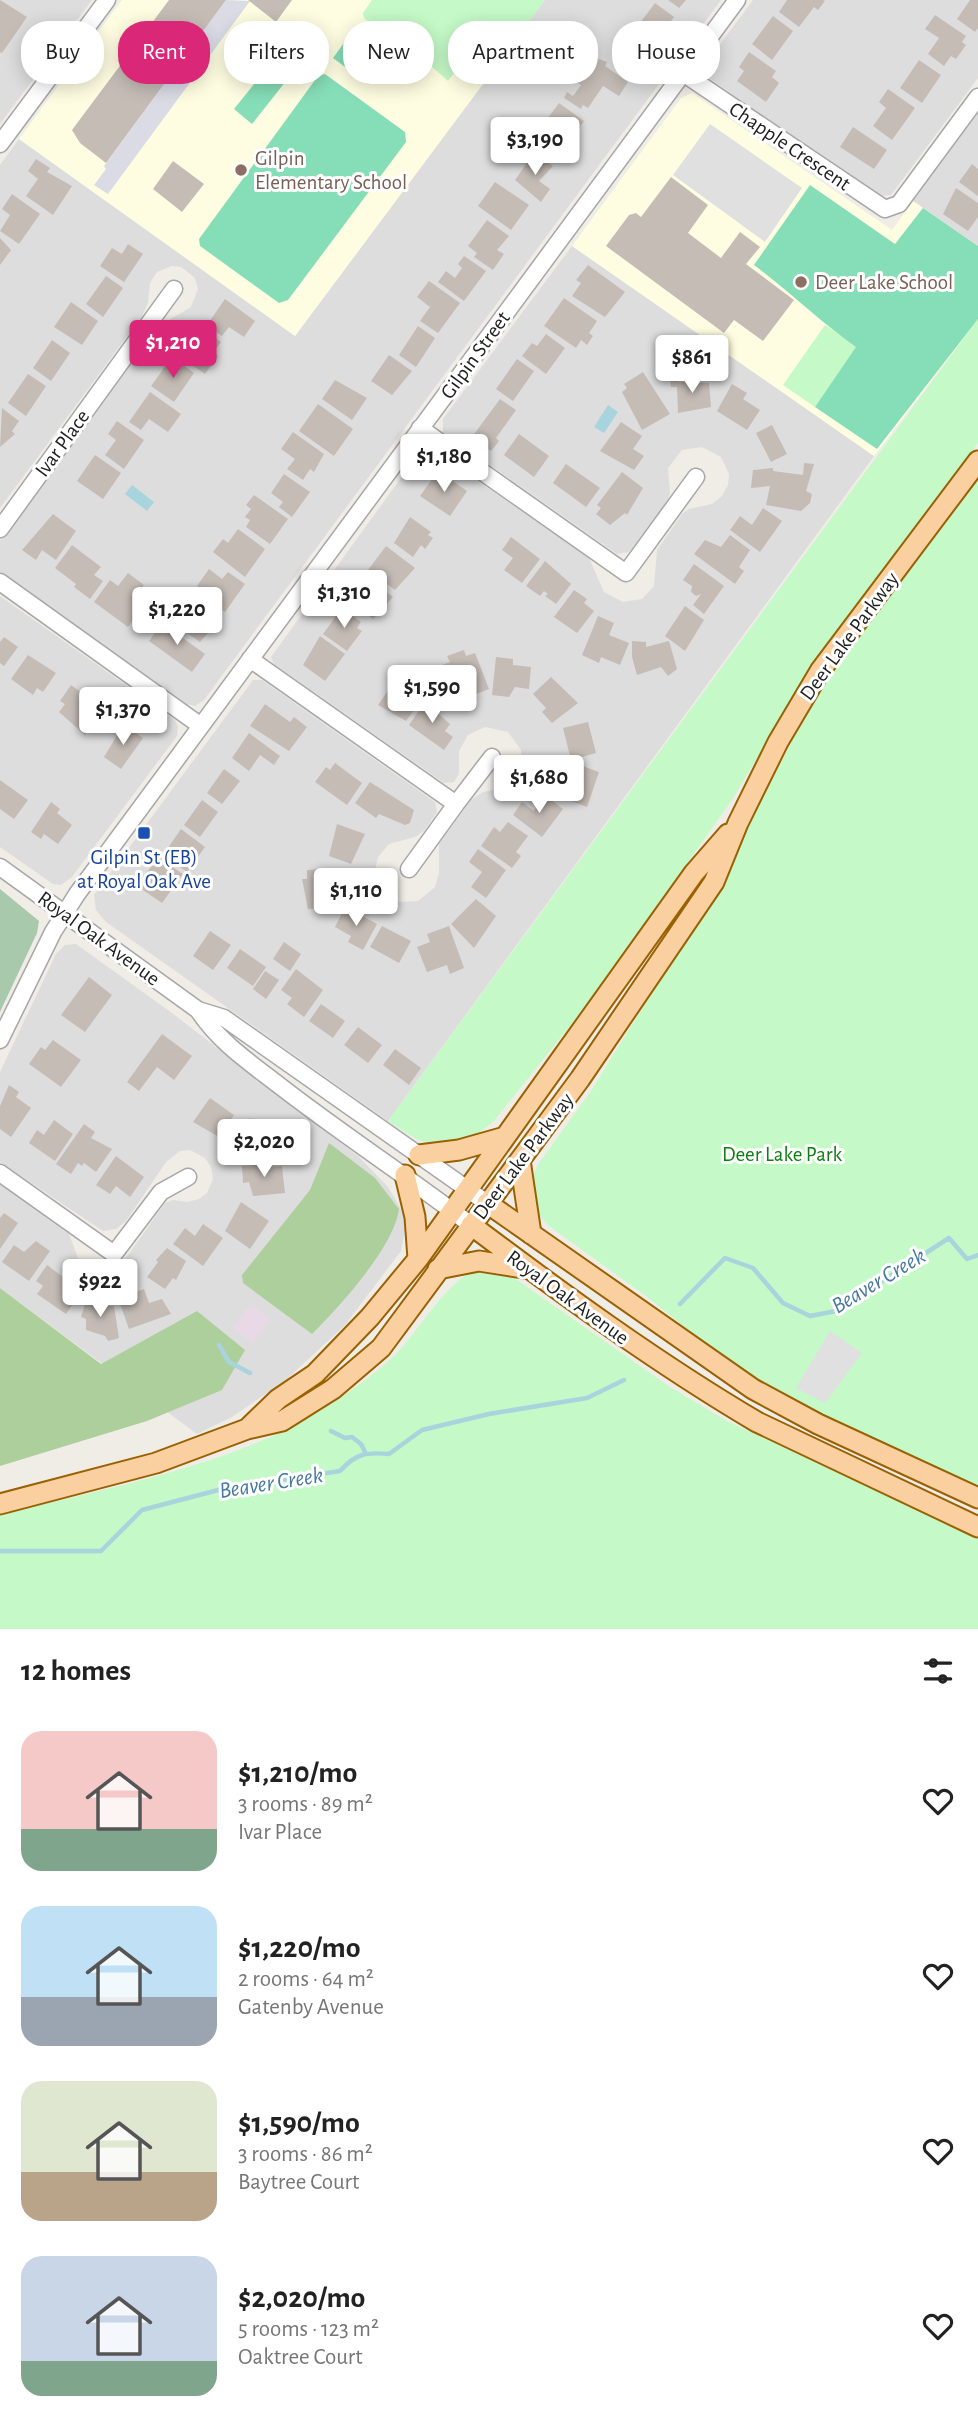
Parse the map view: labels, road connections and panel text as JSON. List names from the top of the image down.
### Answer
{
  "streets": {
    "main road": ["Deer Lake Parkway", "Royal Oak Avenue"],
    "street": ["Chapple Crescent", "Gilpin Street", "Ivar Place"]
  },
  "crossings": [
    ["Gilpin Street", "Royal Oak Avenue"],
    ["Deer Lake Parkway", "Royal Oak Avenue"]
  ],
  "water": ["Beaver Creek"],
  "parks": ["Deer Lake Park"],
  "places": {
    "other": ["Gilpin Elementary School", "Deer Lake School"],
    "transit": ["Gilpin St (EB) at Royal Oak Ave"]
  },
  "page": {
    "chip": [
      "Buy",
      "Rent",
      "Filters",
      "New",
      "Apartment",
      "House"
    ],
    "price": [
      "$3,190",
      "$1,210",
      "$861",
      "$1,180",
      "$1,310",
      "$1,220",
      "$1,590",
      "$1,370",
      "$1,680",
      "$1,110",
      "$2,020",
      "$922"
    ],
    "heading": "12 homes",
    "list": [
      {
        "name": "$1,210/mo",
        "note": "3 rooms · 89 m² · Ivar Place"
      },
      {
        "name": "$1,220/mo",
        "note": "2 rooms · 64 m² · Gatenby Avenue"
      },
      {
        "name": "$1,590/mo",
        "note": "3 rooms · 86 m² · Baytree Court"
      },
      {
        "name": "$2,020/mo",
        "note": "5 rooms · 123 m² · Oaktree Court"
      }
    ]
  }
}
